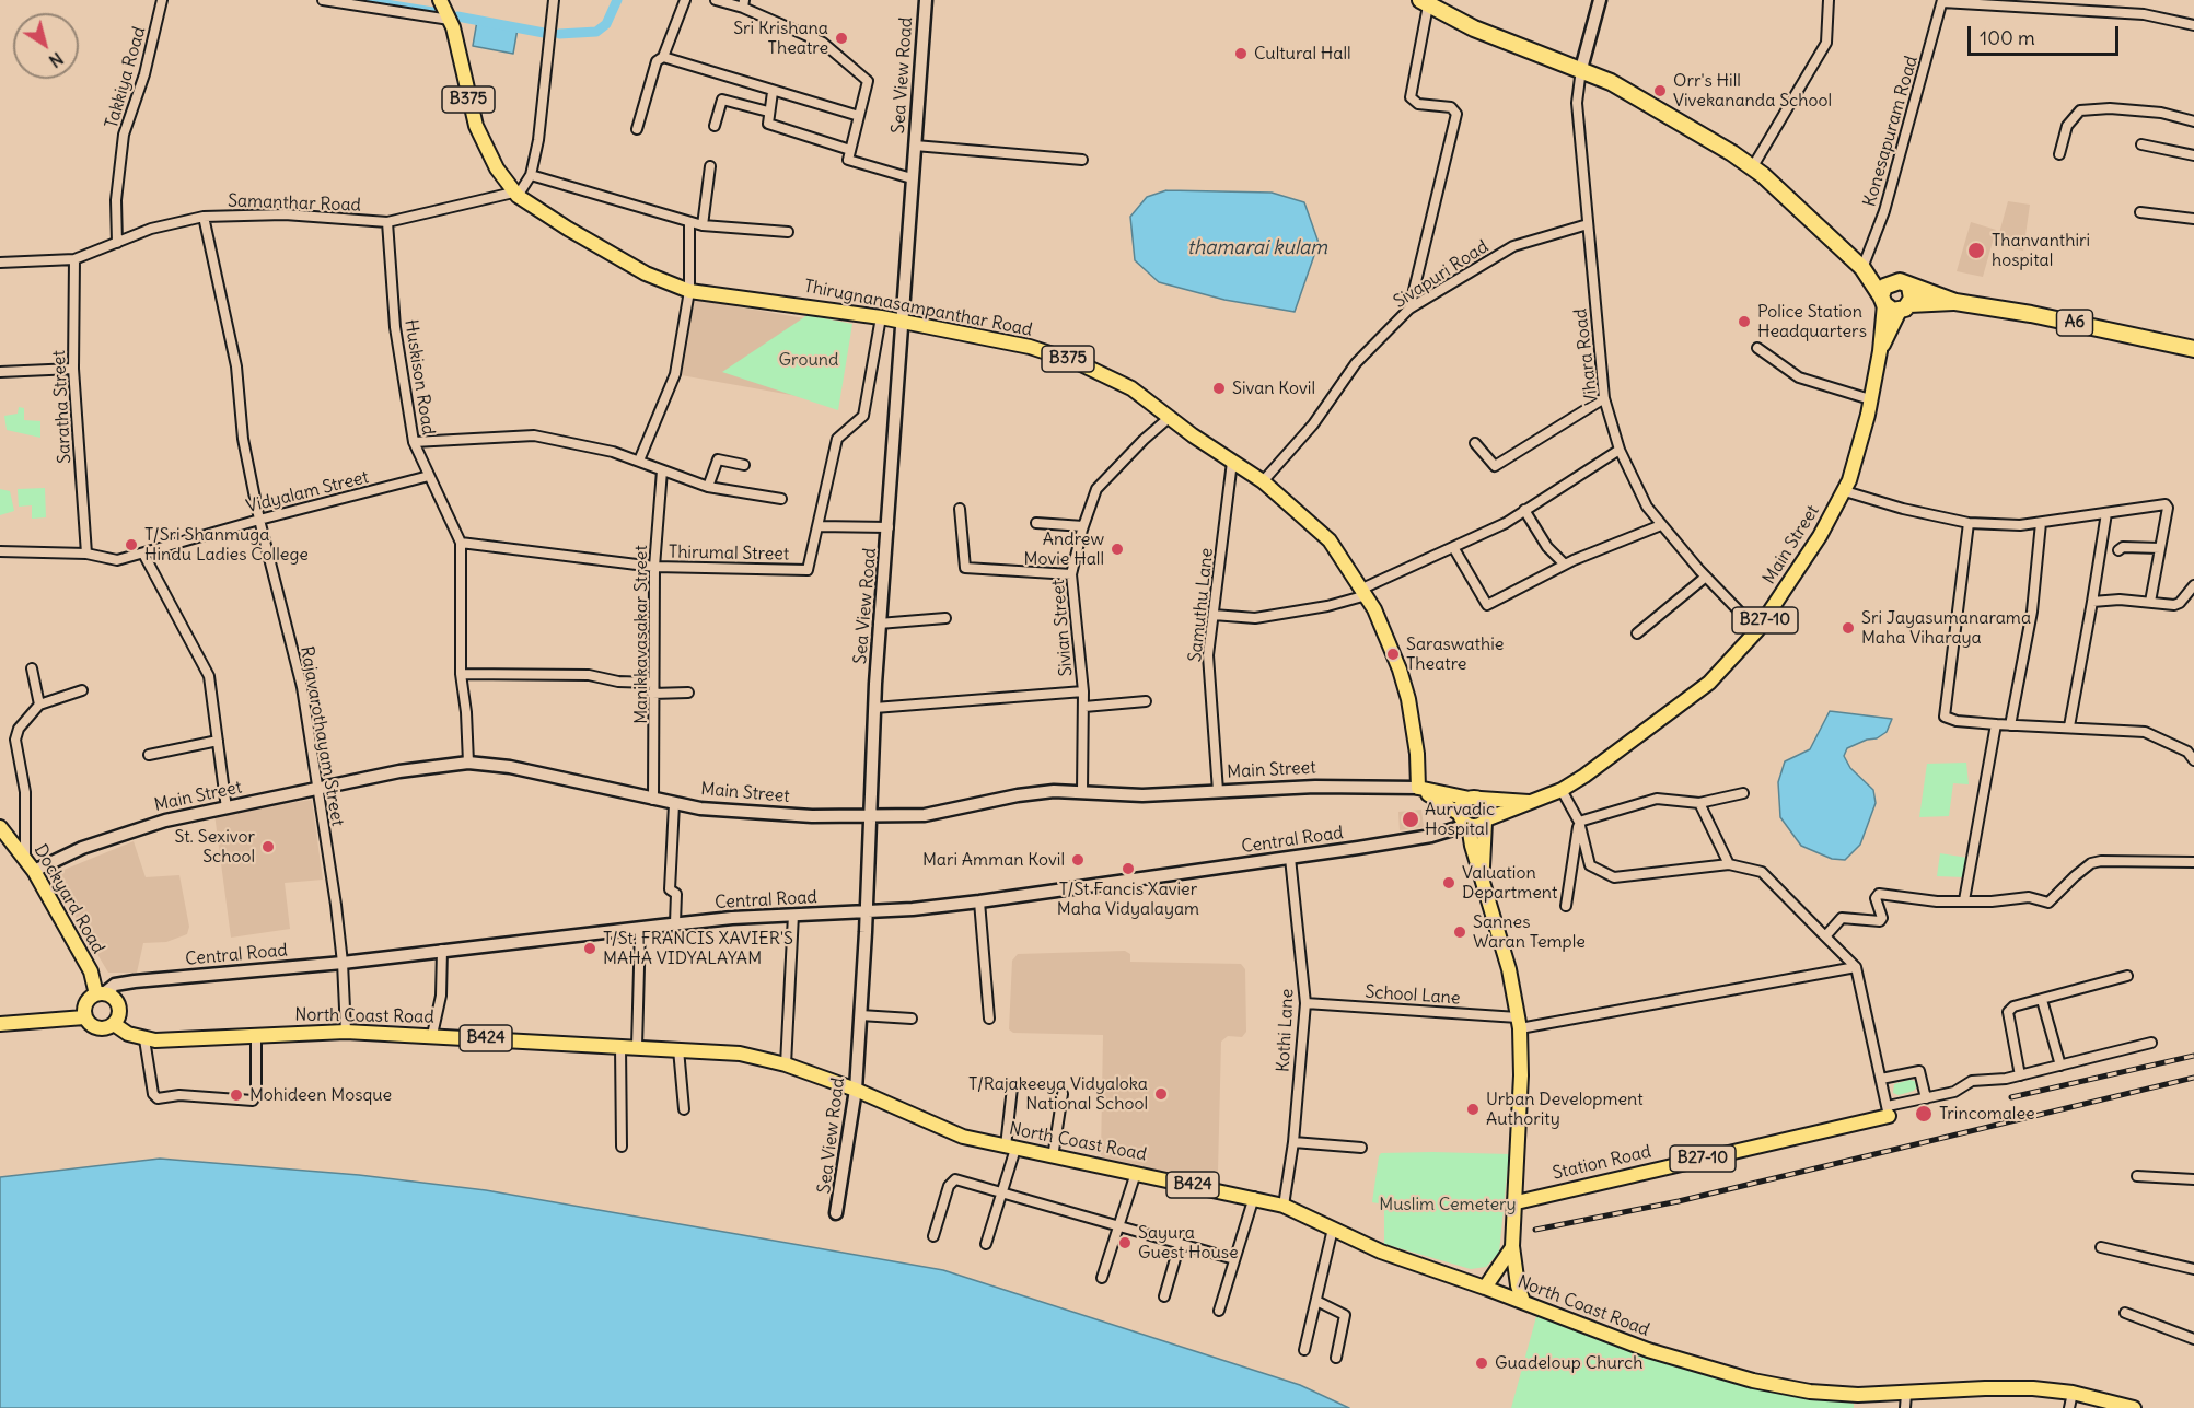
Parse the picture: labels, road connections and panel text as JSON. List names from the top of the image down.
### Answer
{
  "streets": {
    "highway": ["A6"],
    "main road": [
      "Sea View Road",
      "B375",
      "Thirugnanasampanthar Road",
      "Main Street",
      "B27-10",
      "Central Road",
      "Dockyard Road",
      "North Coast Road",
      "B424",
      "Station Road"
    ],
    "street": [
      "Takkiya Road",
      "Konesapuram Road",
      "Samanthar Road",
      "Sivapuri Road",
      "Vihara Road",
      "Huskison Road",
      "Saratha Street",
      "Vidyalam Street",
      "Thirumal Street",
      "Samuthu Lane",
      "Sivian Street",
      "Manikkavasakar Street",
      "Rajavarothayam Street",
      "School Lane",
      "Kothi Lane"
    ]
  },
  "crossings": [
    ["Sea View Road", "Thirugnanasampanthar Road"],
    ["Sea View Road", "Main Street"],
    ["Sea View Road", "Central Road"],
    ["Sea View Road", "North Coast Road"],
    ["Takkiya Road", "Samanthar Road"],
    ["B375", "Samanthar Road"],
    ["B375", "Thirugnanasampanthar Road"],
    ["Samanthar Road", "Thirugnanasampanthar Road"],
    ["Samanthar Road", "Huskison Road"],
    ["Samanthar Road", "Saratha Street"],
    ["Samanthar Road", "Rajavarothayam Street"],
    ["Sivapuri Road", "Thirugnanasampanthar Road"],
    ["Sivapuri Road", "Vihara Road"],
    ["Thirugnanasampanthar Road", "Main Street"],
    ["Thirugnanasampanthar Road", "Thirumal Street"],
    ["Thirugnanasampanthar Road", "Samuthu Lane"],
    ["Thirugnanasampanthar Road", "Sivian Street"],
    ["A6", "Main Street"],
    ["Vihara Road", "Main Street"],
    ["Huskison Road", "Vidyalam Street"],
    ["Huskison Road", "Main Street"],
    ["Huskison Road", "Thirumal Street"],
    ["Saratha Street", "Vidyalam Street"],
    ["Vidyalam Street", "Rajavarothayam Street"],
    ["Main Street", "Samuthu Lane"],
    ["Main Street", "Sivian Street"],
    ["Main Street", "Manikkavasakar Street"],
    ["Main Street", "Rajavarothayam Street"],
    ["Main Street", "Central Road"],
    ["Main Street", "Dockyard Road"],
    ["Thirumal Street", "Manikkavasakar Street"],
    ["Rajavarothayam Street", "Central Road"],
    ["Rajavarothayam Street", "North Coast Road"],
    ["Central Road", "Dockyard Road"],
    ["Central Road", "North Coast Road"],
    ["Central Road", "Kothi Lane"],
    ["Dockyard Road", "North Coast Road"],
    ["School Lane", "Kothi Lane"],
    ["North Coast Road", "Kothi Lane"]
  ],
  "water": ["thamarai kulam"],
  "parks": ["Ground", "Muslim Cemetery"],
  "places": [
    "Sri Krishana Theatre",
    "Cultural Hall",
    "Orr's Hill Vivekananda School",
    "Thanvanthiri hospital",
    "Police Station Headquarters",
    "Sivan Kovil",
    "T/Sri Shanmuga Hindu Ladies College",
    "Andrew Movie Hall",
    "Sri Jayasumanarama Maha Viharaya",
    "Saraswathie Theatre",
    "Aurvadic Hospital",
    "St. Sexivor School",
    "Mari Amman Kovil",
    "T/St Fancis Xavier Maha Vidyalayam",
    "Valuation Department",
    "Sannes Waran Temple",
    "T/St. FRANCIS XAVIER'S MAHA VIDYALAYAM",
    "T/Rajakeeya Vidyaloka National School",
    "Mohideen Mosque",
    "Urban Development Authority",
    "Trincomalee",
    "Sayura Guest House",
    "Guadeloup Church"
  ],
  "scale_bar": "100 m",
  "north": "bottom right"
}
